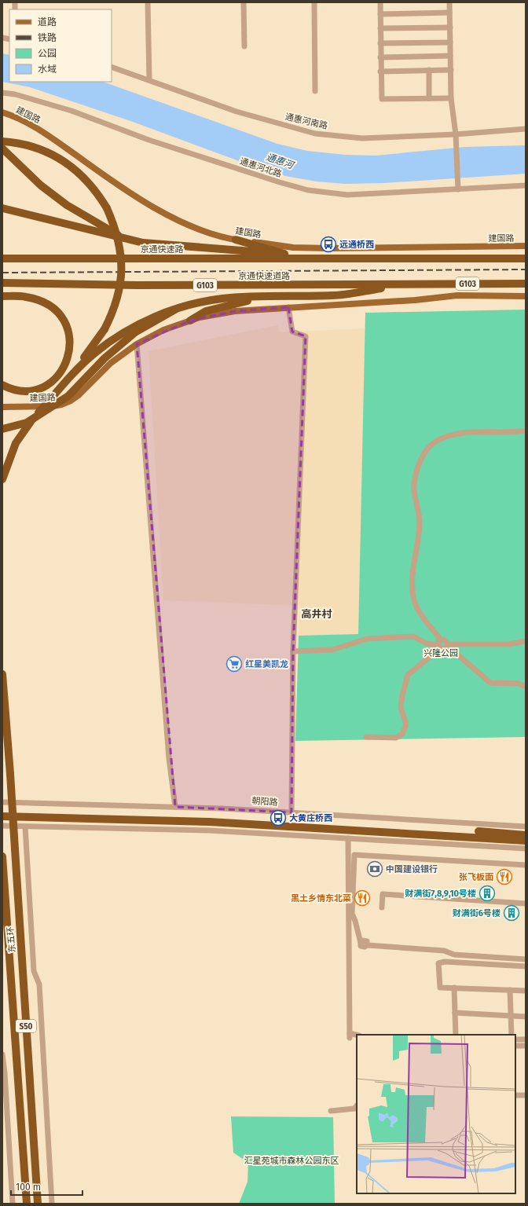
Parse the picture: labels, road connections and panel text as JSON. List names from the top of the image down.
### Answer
{
  "streets": {
    "highway": [
      "京通快速路",
      "京通快速道路",
      "G103",
      "东五环",
      "S50"
    ],
    "main road": ["建国路"],
    "street": ["通惠河南路", "通惠河北路", "朝阳路"]
  },
  "districts": ["高井村"],
  "water": ["通惠河"],
  "parks": ["兴隆公园", "汇星苑城市森林公园东区"],
  "places": {
    "bus stop": ["远通桥西", "大黄庄桥西"],
    "supermarket": ["红星美凯龙"],
    "bank": ["中国建设银行"],
    "restaurant": ["张飞板面", "黑土乡情东北菜"],
    "building": ["财满街7,8,9,10号楼", "财满街6号楼"]
  },
  "legend": [
    "道路",
    "铁路",
    "公园",
    "水域"
  ],
  "scale_bar": "100 m"
}
